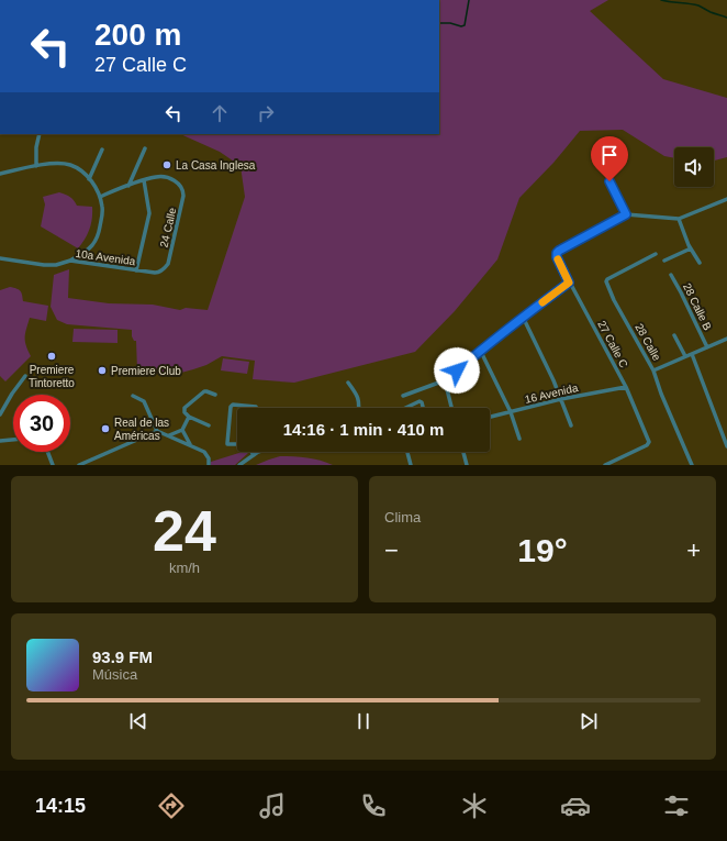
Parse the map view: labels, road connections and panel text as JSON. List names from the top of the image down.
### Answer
{
  "streets": {
    "street": [
      "24 Calle",
      "10a Avenida",
      "28 Calle B",
      "28 Calle",
      "27 Calle C",
      "16 Avenida"
    ]
  },
  "crossings": [
    ["24 Calle", "10a Avenida"],
    ["27 Calle C", "16 Avenida"]
  ],
  "places": [
    "La Casa Inglesa",
    "Premiere Tintoretto",
    "Premiere Club",
    "Real de las Américas"
  ],
  "page": {
    "turn": ["200 m", "27 Calle C"],
    "limit": "30",
    "trip": "14:16 · 1 min · 410 m",
    "tile": [
      ["24", "km/h"],
      "Clima"
    ],
    "heat": ["−", "19°", "+"],
    "song": ["93.9 FM", "Música"],
    "tabs": "14:15"
  }
}
